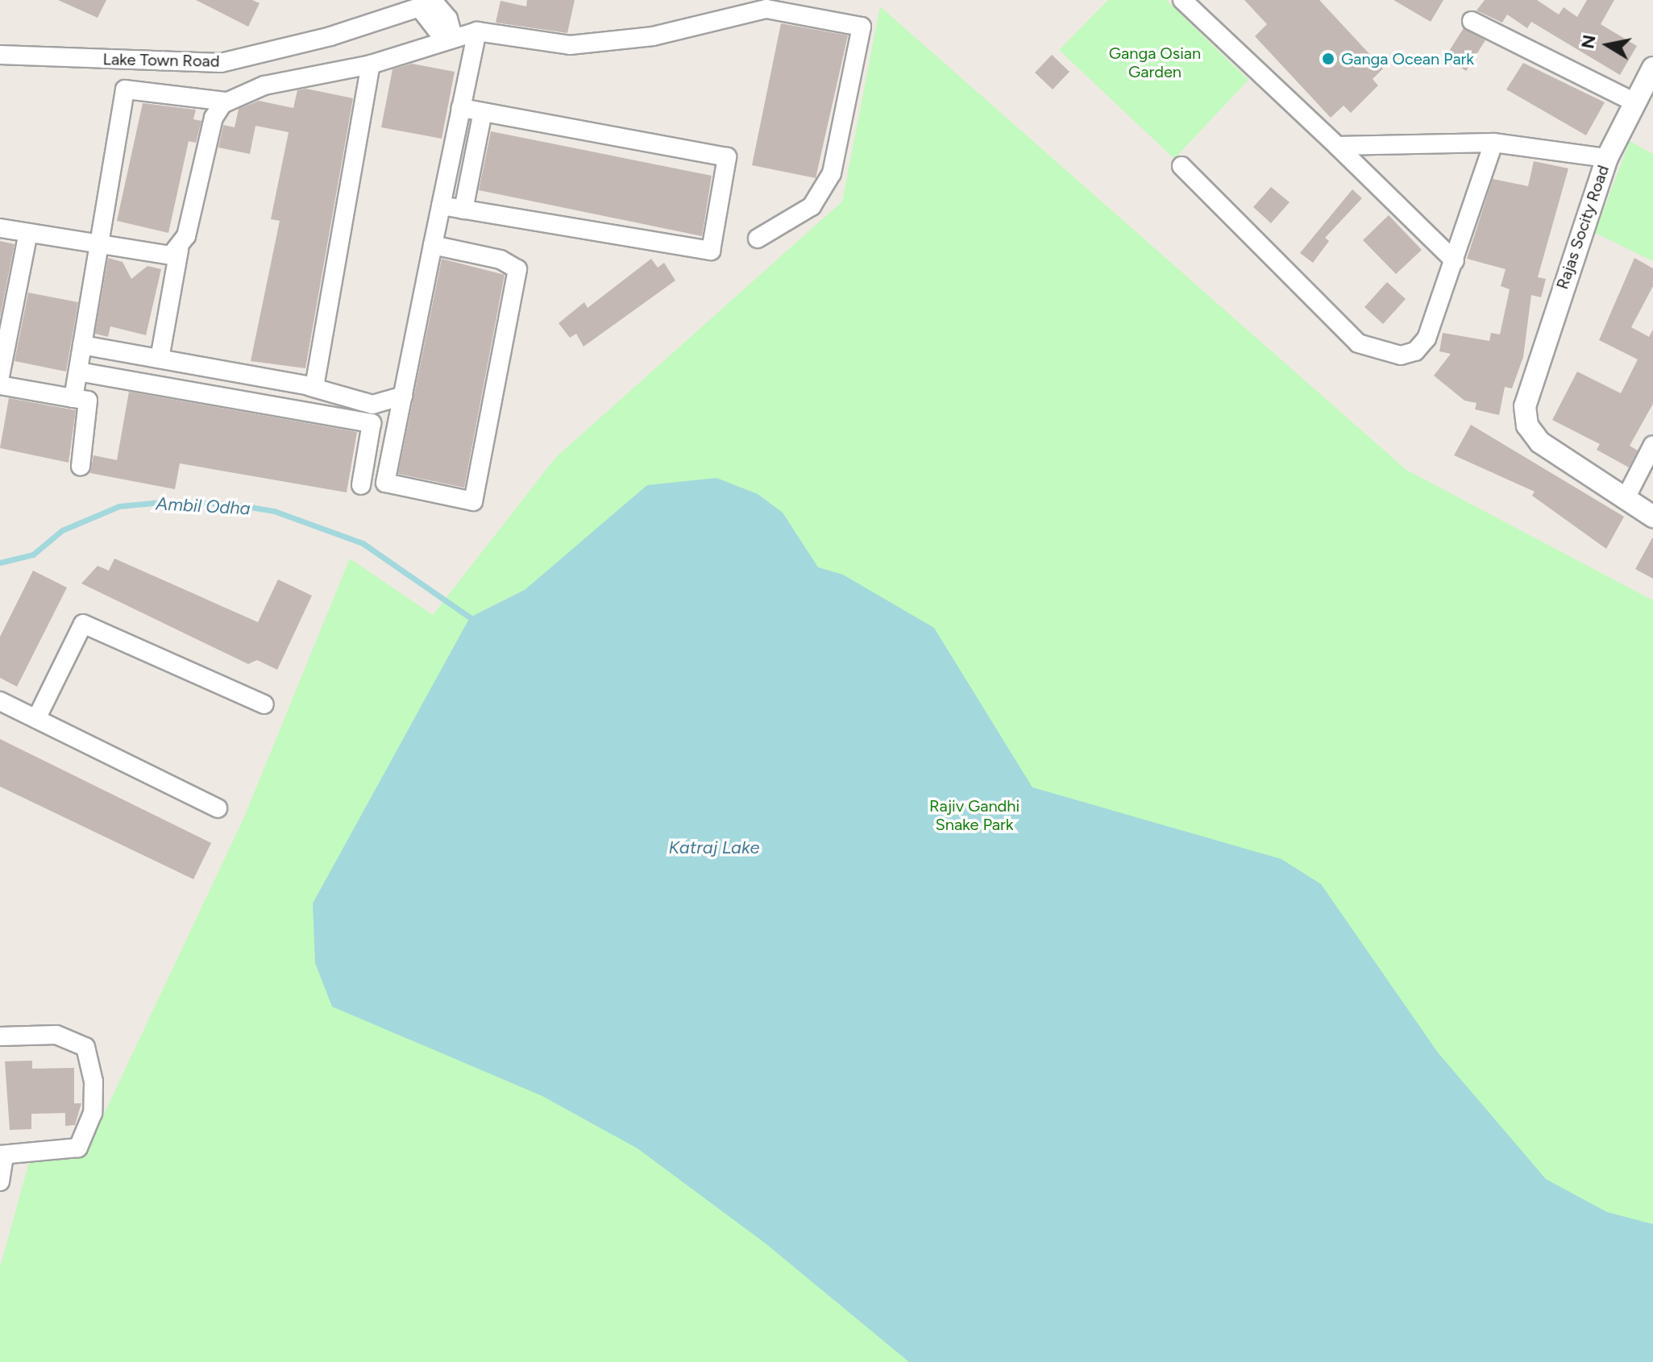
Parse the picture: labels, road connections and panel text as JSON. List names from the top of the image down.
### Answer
{
  "streets": {
    "street": ["Lake Town Road", "Rajas Socity Road"]
  },
  "water": ["Ambil Odha", "Katraj Lake"],
  "parks": ["Ganga Osian Garden", "Rajiv Gandhi Snake Park"],
  "places": ["Ganga Ocean Park"],
  "north": "left"
}
